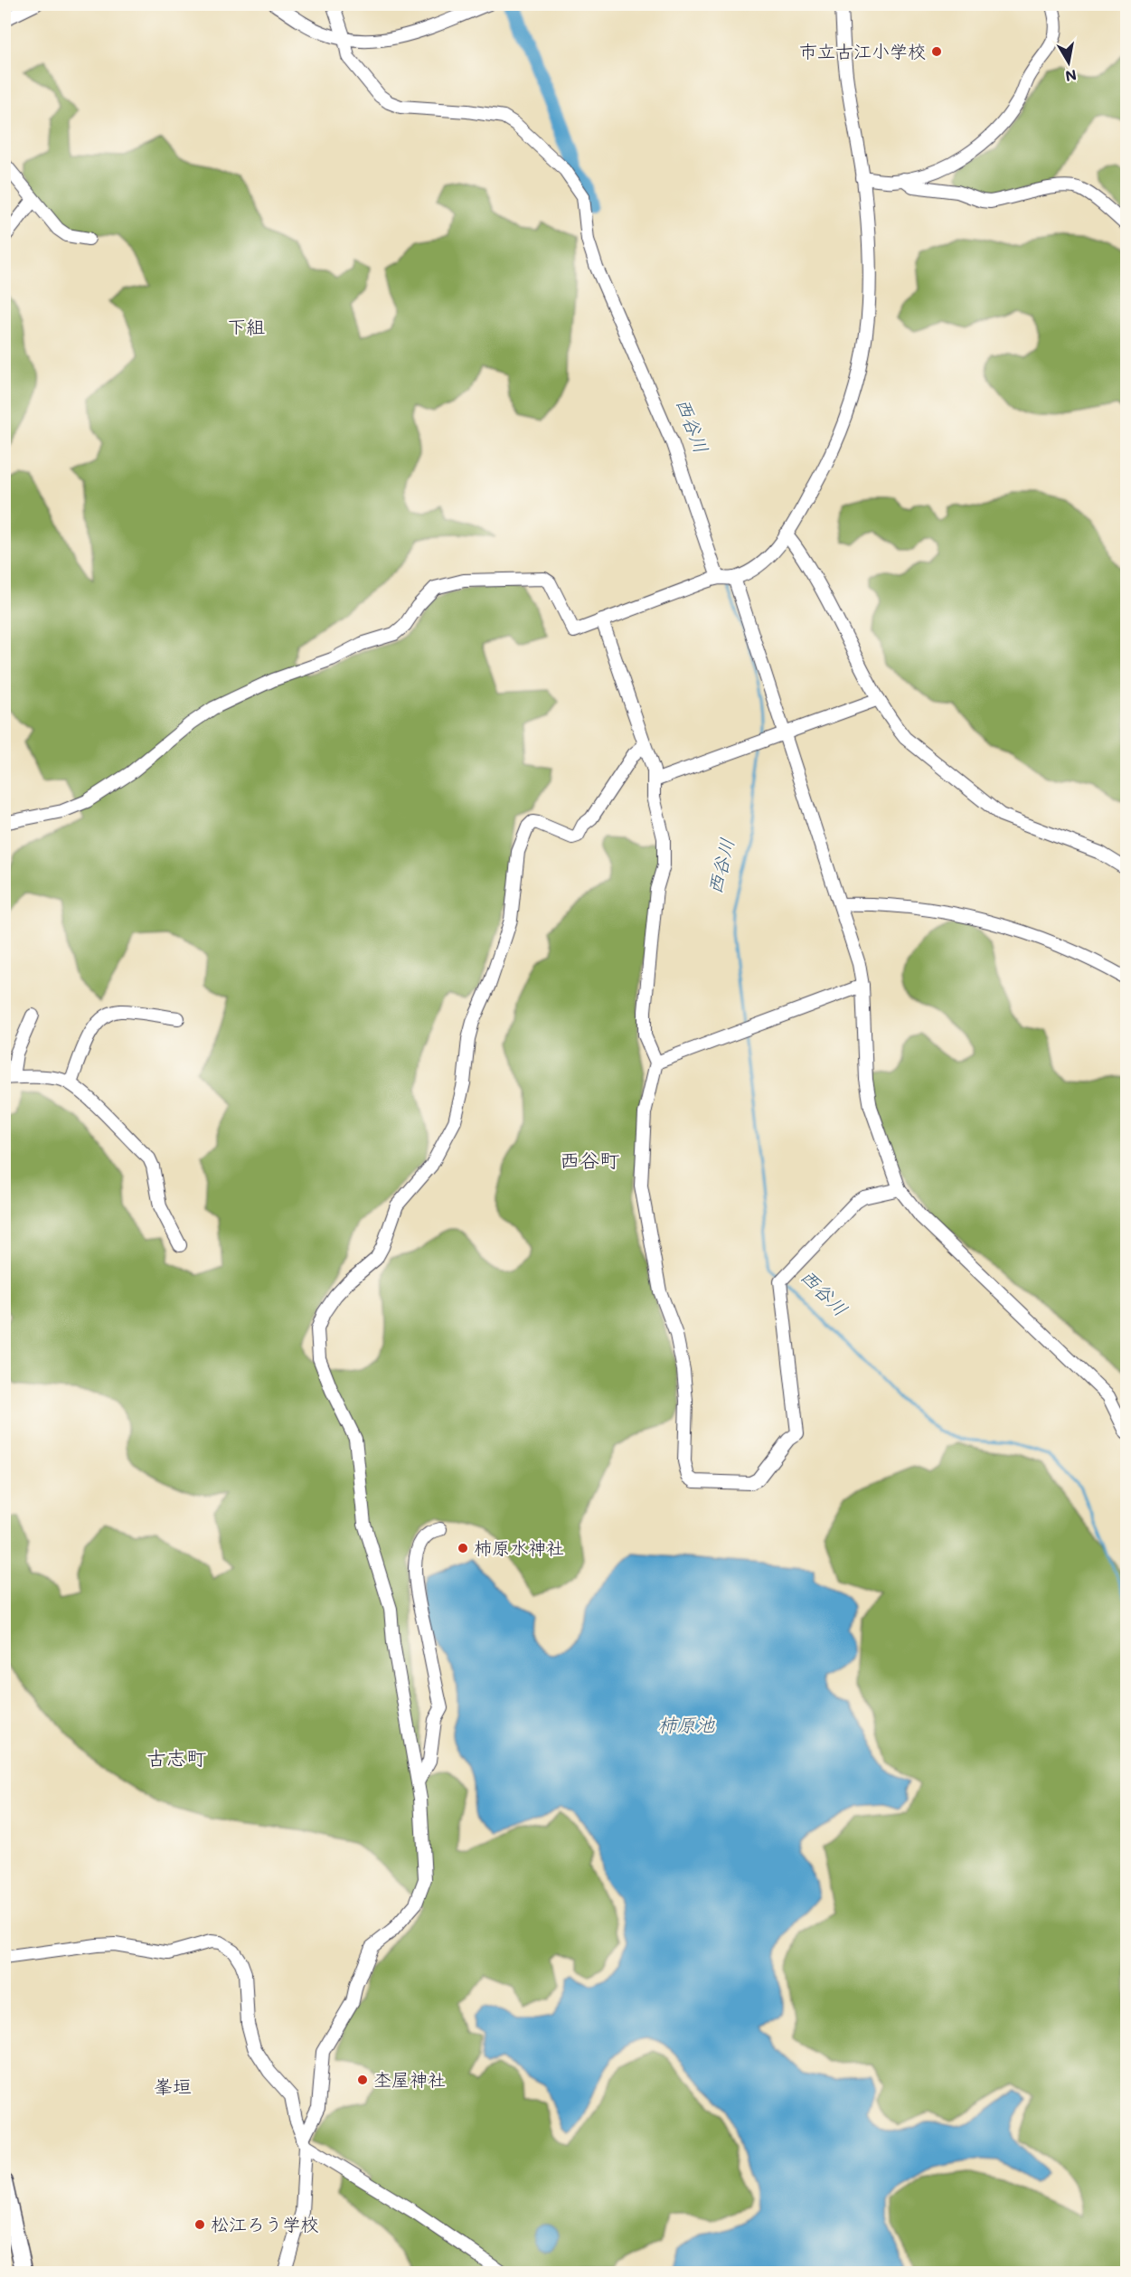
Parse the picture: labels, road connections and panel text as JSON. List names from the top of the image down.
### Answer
{
  "districts": [
    "下組",
    "西谷町",
    "古志町",
    "峯垣"
  ],
  "water": ["西谷川", "柿原池"],
  "places": [
    "市立古江小学校",
    "柿原水神社",
    "杢屋神社",
    "松江ろう学校"
  ],
  "north": "bottom"
}
